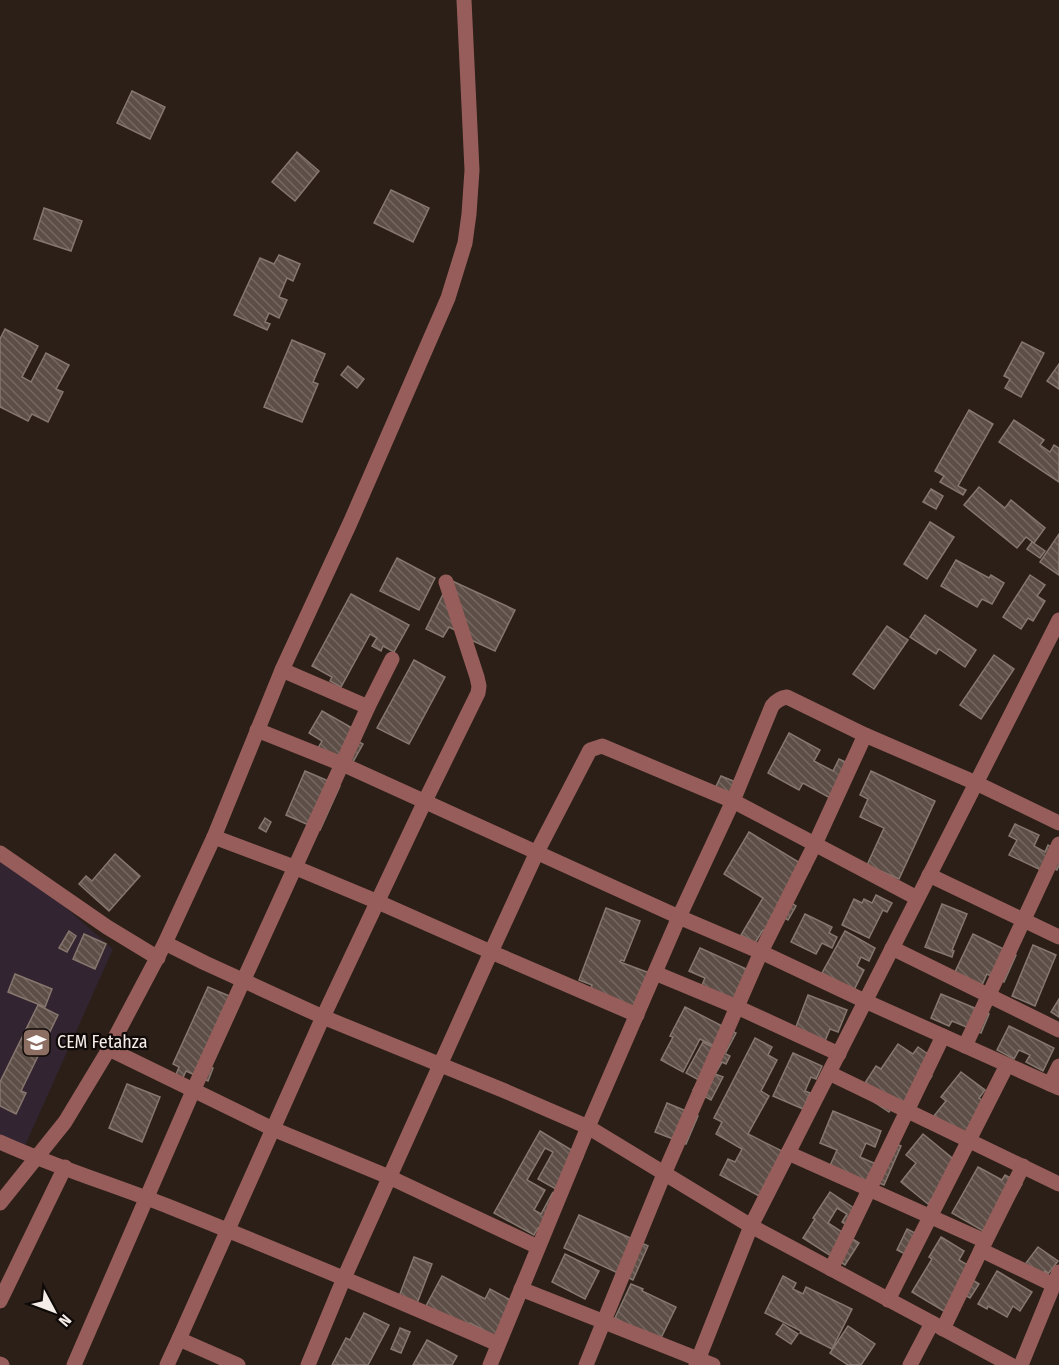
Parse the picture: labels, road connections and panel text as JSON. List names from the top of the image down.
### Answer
{
  "places": {
    "school or university": ["CEM Fetahza"]
  },
  "north": "bottom right"
}
